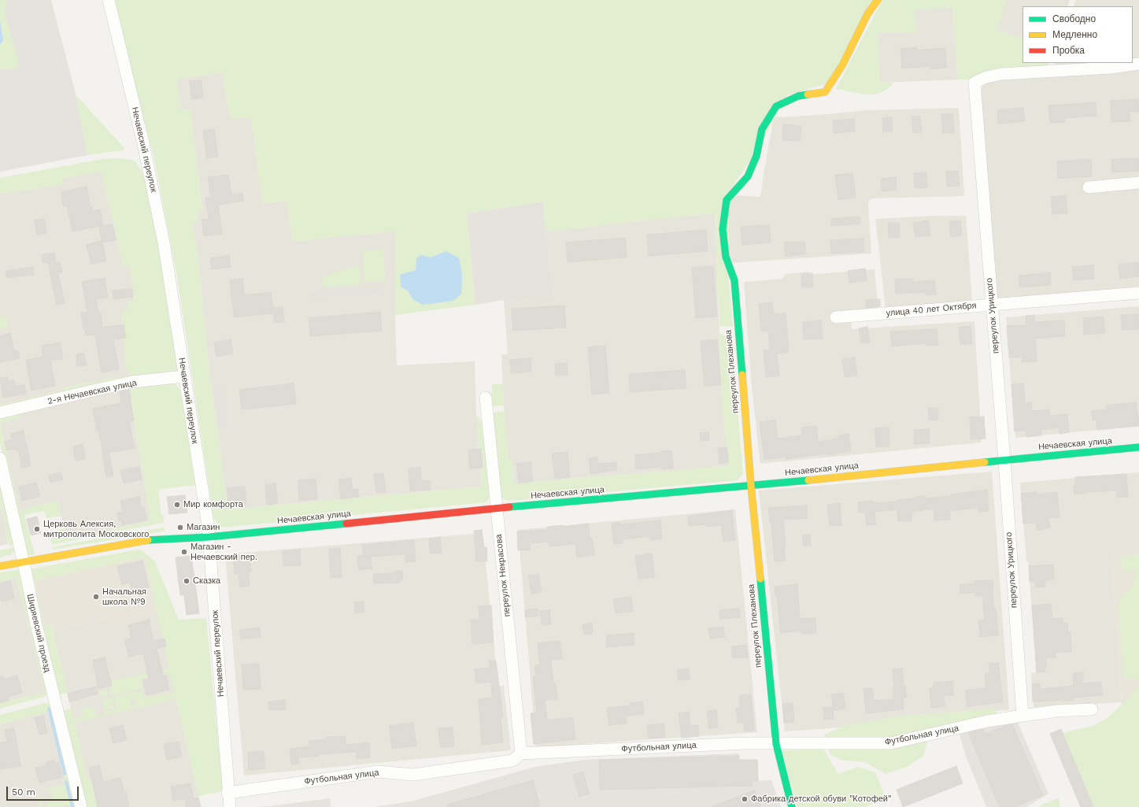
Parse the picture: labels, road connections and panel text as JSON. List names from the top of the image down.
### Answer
{
  "streets": {
    "street": [
      "Нечаевский переулок",
      "улица 40 лет Октября",
      "переулок Урицкого",
      "переулок Плеханова",
      "2-я Нечаевская улица",
      "Нечаевская улица",
      "переулок Некрасова",
      "Ширяевский проезд",
      "Футбольная улица"
    ]
  },
  "crossings": [
    ["Нечаевский переулок", "2-я Нечаевская улица"],
    ["Нечаевский переулок", "Нечаевская улица"],
    ["Нечаевский переулок", "Футбольная улица"],
    ["улица 40 лет Октября", "переулок Урицкого"],
    ["переулок Урицкого", "Нечаевская улица"],
    ["переулок Урицкого", "Футбольная улица"],
    ["переулок Плеханова", "Нечаевская улица"],
    ["переулок Плеханова", "Футбольная улица"],
    ["Нечаевская улица", "переулок Некрасова"],
    ["Нечаевская улица", "Ширяевский проезд"],
    ["переулок Некрасова", "Футбольная улица"]
  ],
  "places": [
    "Мир комфорта",
    "Магазин",
    "Церковь Алексия, митрополита Московского",
    "Магазин - Нечаевский пер.",
    "Сказка",
    "Начальная школа №9",
    "Фабрика детской обуви \"Котофей\""
  ],
  "legend": ["Свободно", "Медленно", "Пробка"],
  "scale_bar": "50 m"
}
